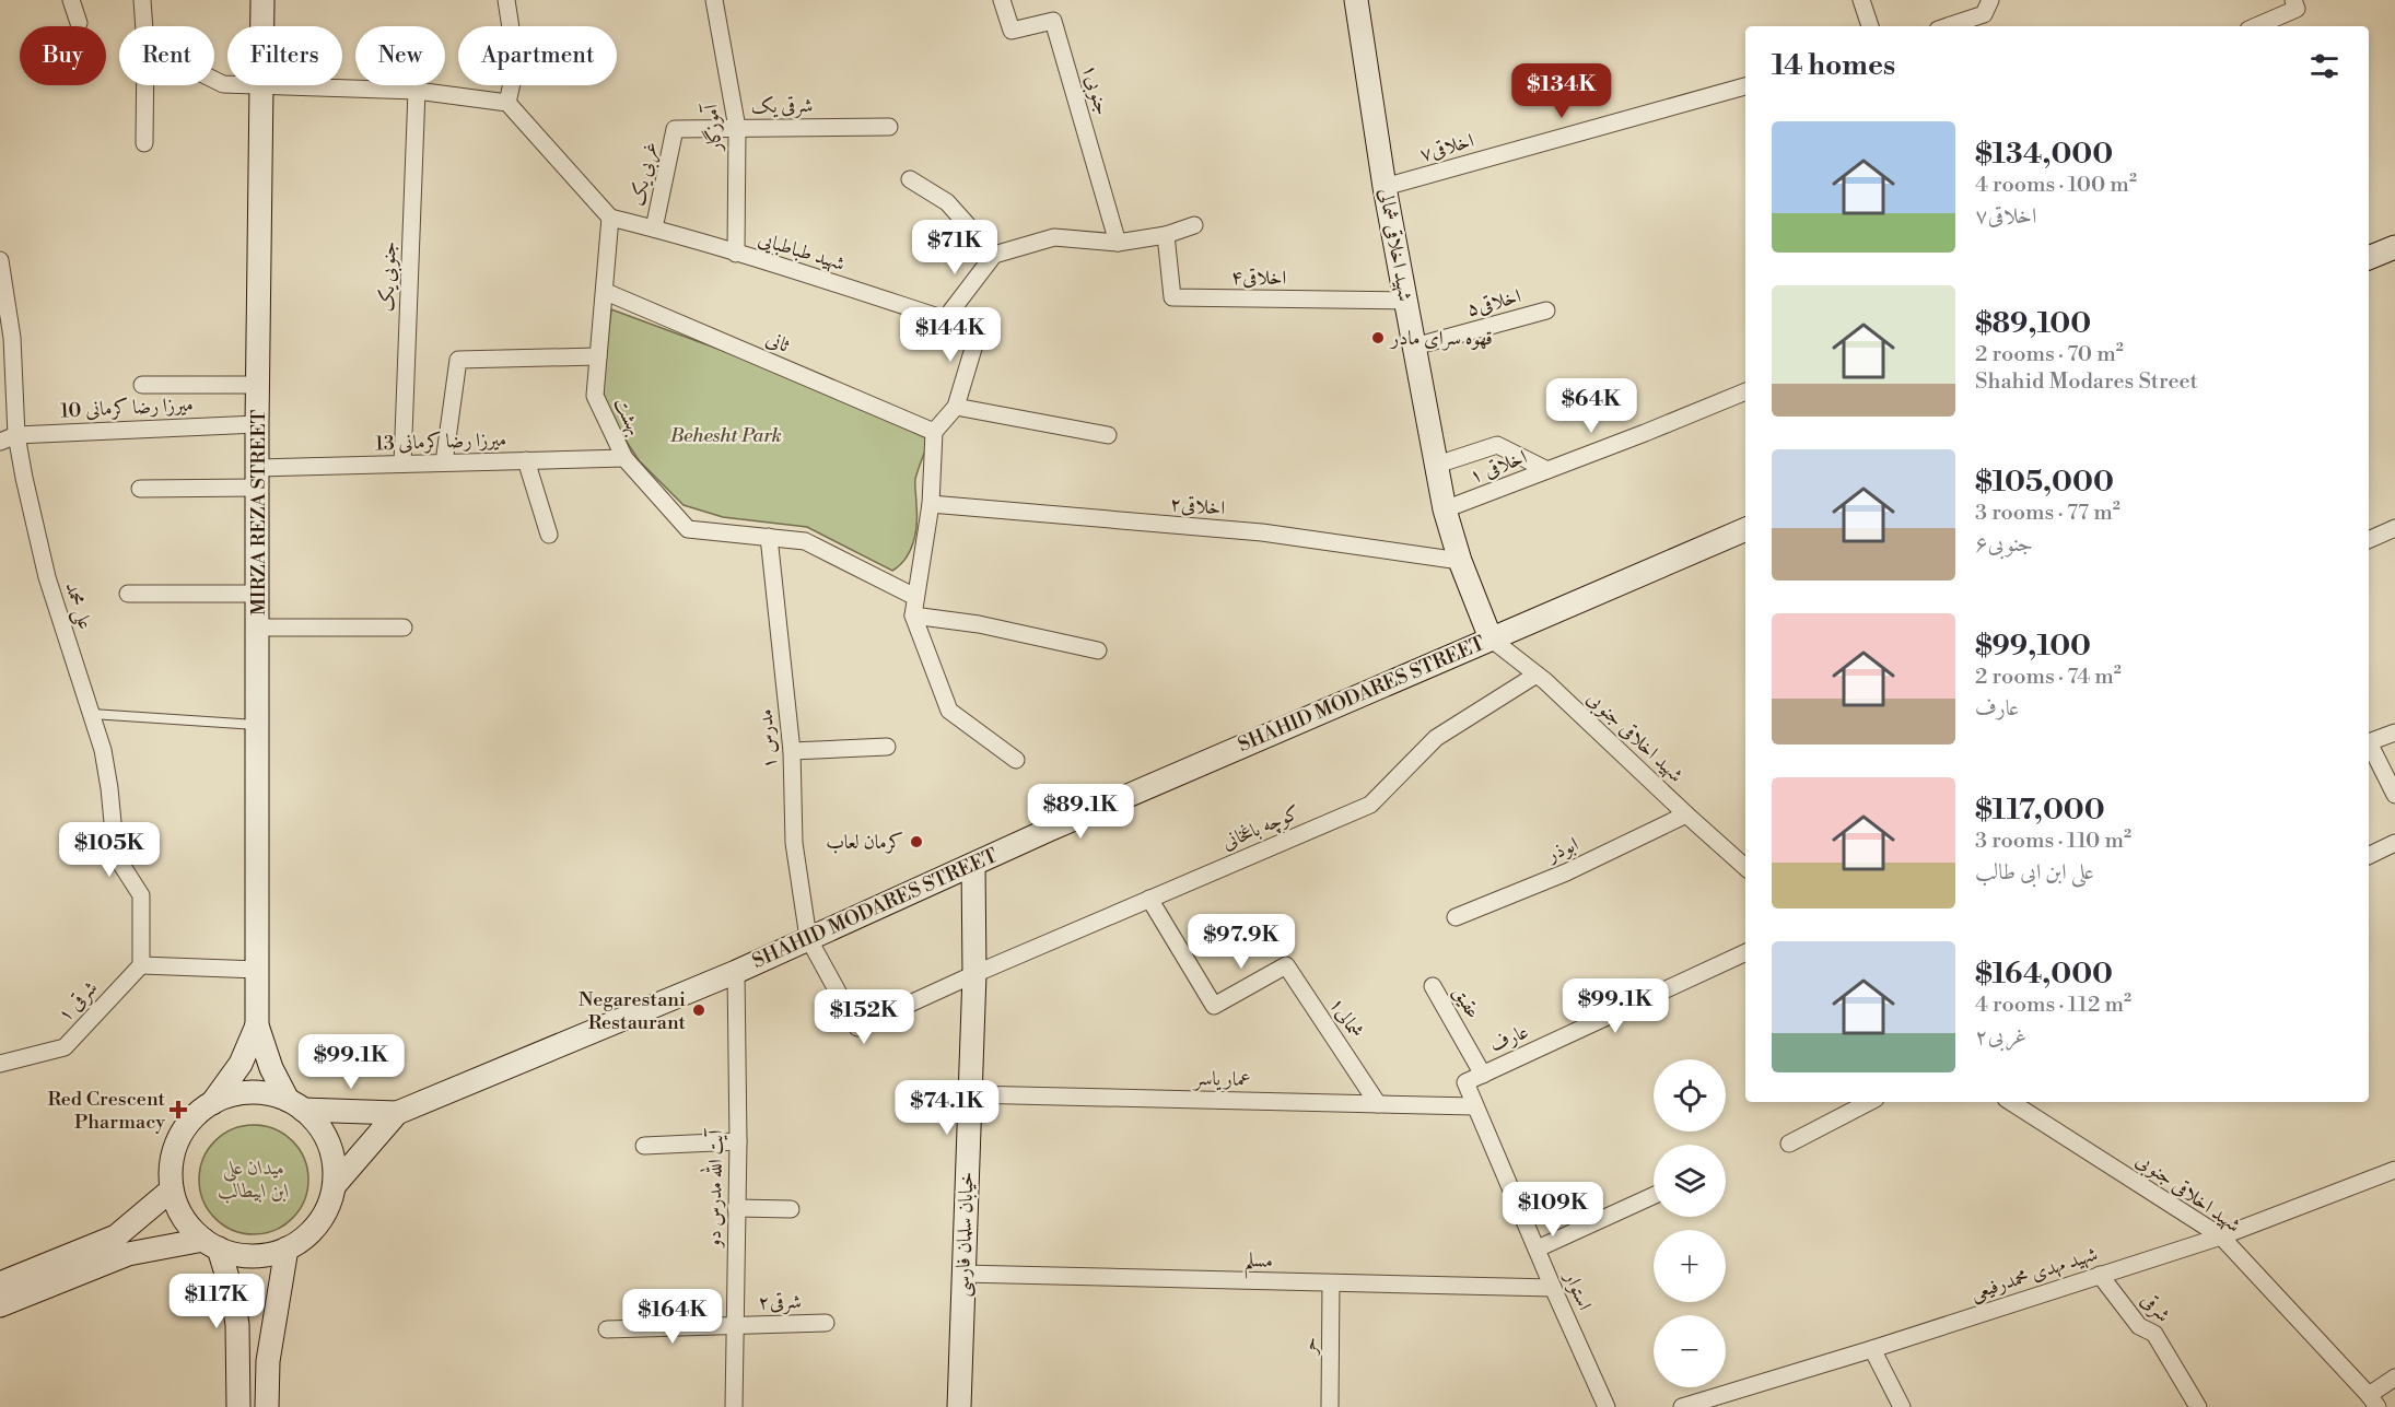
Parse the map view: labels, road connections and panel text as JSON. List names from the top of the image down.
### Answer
{
  "streets": {
    "main road": [
      "شهید اخلاقی شمالی",
      "MIRZA REZA STREET",
      "SHAHID MODARES STREET",
      "خیابان سلمان فارسی"
    ],
    "street": [
      "جنوبی۱",
      "شرقی یک",
      "آموزگار",
      "اخلاقی۷",
      "غربی یک",
      "شهید طباطبایی",
      "جنوبی یک",
      "اخلاقی۴",
      "اخلاقی۵",
      "ثانی",
      "میرزا رضا کرمانی 10",
      "بهشت",
      "میرزا رضا کرمانی 13",
      "اخلاقی ۱",
      "اخلاقی۲",
      "علی محمد",
      "شهید اخلاقی جنوبی",
      "مدرس ۱",
      "کوچه باغخانی",
      "ابوذر",
      "شرقی ۱",
      "عقیق",
      "شمالی۱",
      "عارف",
      "عمار یاسر",
      "آیت الله مدرس دو",
      "مسلم",
      "شهید مهدی محمدرفیعی",
      "استوار",
      "شرقی۲",
      "شرقی",
      "حر"
    ]
  },
  "crossings": [
    ["شرقی یک", "آموزگار"],
    ["شرقی یک", "غربی یک"],
    ["آموزگار", "شهید طباطبایی"],
    ["اخلاقی۷", "شهید اخلاقی شمالی"],
    ["غربی یک", "شهید طباطبایی"],
    ["شهید اخلاقی شمالی", "اخلاقی۴"],
    ["شهید اخلاقی شمالی", "اخلاقی۵"],
    ["شهید اخلاقی شمالی", "اخلاقی ۱"],
    ["شهید اخلاقی شمالی", "اخلاقی۲"],
    ["شهید اخلاقی شمالی", "SHAHID MODARES STREET"],
    ["شهید اخلاقی شمالی", "شهید اخلاقی جنوبی"],
    ["شهید طباطبایی", "بهشت"],
    ["جنوبی یک", "میرزا رضا کرمانی 13"],
    ["ثانی", "بهشت"],
    ["میرزا رضا کرمانی 10", "MIRZA REZA STREET"],
    ["میرزا رضا کرمانی 10", "علی محمد"],
    ["بهشت", "میرزا رضا کرمانی 13"],
    ["بهشت", "مدرس ۱"],
    ["میرزا رضا کرمانی 13", "MIRZA REZA STREET"],
    ["علی محمد", "شرقی ۱"],
    ["SHAHID MODARES STREET", "شهید اخلاقی جنوبی"],
    ["SHAHID MODARES STREET", "مدرس ۱"],
    ["SHAHID MODARES STREET", "کوچه باغخانی"],
    ["SHAHID MODARES STREET", "آیت الله مدرس دو"],
    ["SHAHID MODARES STREET", "خیابان سلمان فارسی"],
    ["شهید اخلاقی جنوبی", "کوچه باغخانی"],
    ["شهید اخلاقی جنوبی", "ابوذر"],
    ["شهید اخلاقی جنوبی", "شهید مهدی محمدرفیعی"],
    ["مدرس ۱", "کوچه باغخانی"],
    ["کوچه باغخانی", "شمالی۱"],
    ["کوچه باغخانی", "خیابان سلمان فارسی"],
    ["عقیق", "عارف"],
    ["شمالی۱", "عمار یاسر"],
    ["عارف", "استوار"],
    ["عمار یاسر", "خیابان سلمان فارسی"],
    ["عمار یاسر", "استوار"],
    ["آیت الله مدرس دو", "شرقی۲"],
    ["خیابان سلمان فارسی", "مسلم"],
    ["مسلم", "استوار"],
    ["مسلم", "حر"],
    ["شهید مهدی محمدرفیعی", "شرقی"]
  ],
  "parks": ["Behesht Park", "میدان علی ابن ابیطالب"],
  "places": {
    "other": ["قهوه سرای مادر", "کرمان لعاب", "Negarestani Restaurant"],
    "health": ["Red Crescent Pharmacy"]
  },
  "page": {
    "chip": [
      "Buy",
      "Rent",
      "Filters",
      "New",
      "Apartment"
    ],
    "heading": "14 homes",
    "price": [
      "$134K",
      "$71K",
      "$144K",
      "$64K",
      "$89.1K",
      "$105K",
      "$97.9K",
      "$99.1K",
      "$152K",
      "$99.1K",
      "$74.1K",
      "$109K",
      "$117K",
      "$164K"
    ],
    "list": [
      {
        "name": "$134,000",
        "note": "4 rooms · 100 m² · اخلاقی۷"
      },
      {
        "name": "$89,100",
        "note": "2 rooms · 70 m² · Shahid Modares Street"
      },
      {
        "name": "$105,000",
        "note": "3 rooms · 77 m² · جنوبی۶"
      },
      {
        "name": "$99,100",
        "note": "2 rooms · 74 m² · عارف"
      },
      {
        "name": "$117,000",
        "note": "3 rooms · 110 m² · علی ابن ابی طالب"
      },
      {
        "name": "$164,000",
        "note": "4 rooms · 112 m² · غربی۲"
      }
    ],
    "map_buttons": ["+", "−"]
  }
}
